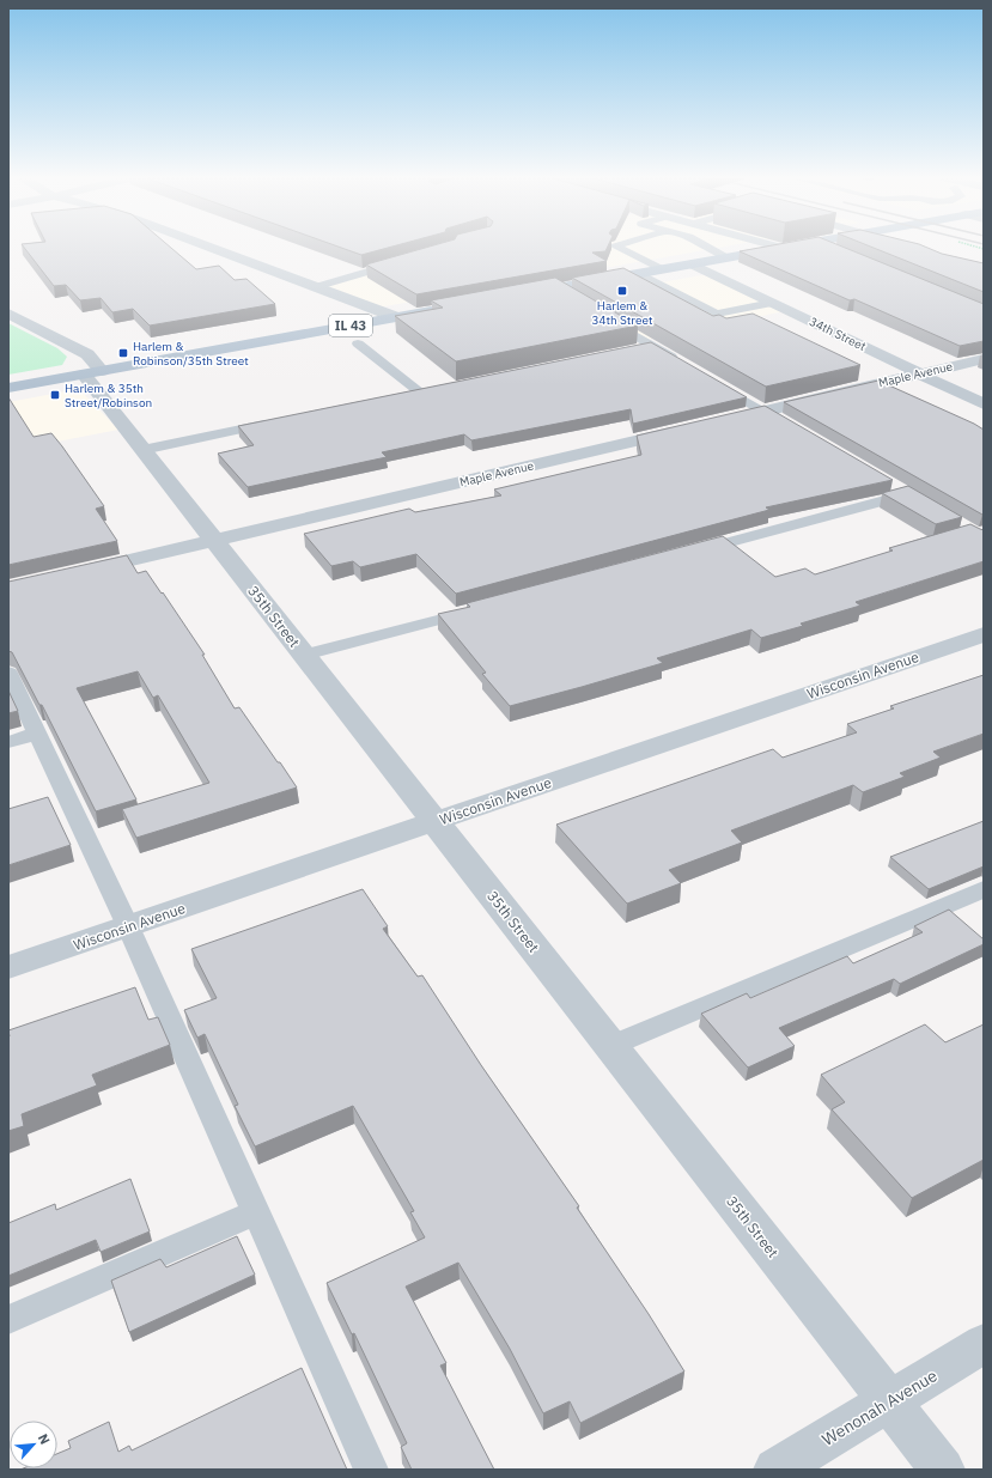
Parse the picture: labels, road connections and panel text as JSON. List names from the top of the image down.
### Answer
{
  "streets": {
    "main road": ["IL 43"],
    "street": [
      "34th Street",
      "Maple Avenue",
      "35th Street",
      "Wisconsin Avenue",
      "Wenonah Avenue"
    ]
  },
  "crossings": [
    ["IL 43", "35th Street"],
    ["34th Street", "Maple Avenue"],
    ["Maple Avenue", "35th Street"],
    ["35th Street", "Wisconsin Avenue"],
    ["35th Street", "Wenonah Avenue"]
  ],
  "places": {
    "transit": ["Harlem & 34th Street", "Harlem & Robinson/35th Street", "Harlem & 35th Street/Robinson"]
  },
  "north": "top right"
}
